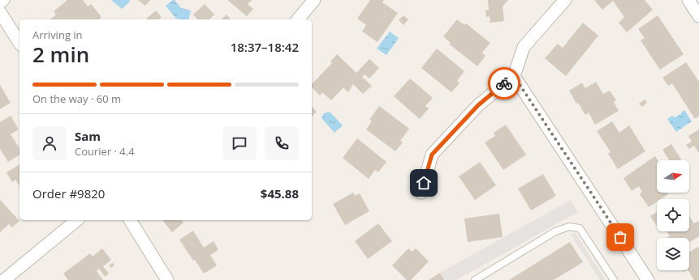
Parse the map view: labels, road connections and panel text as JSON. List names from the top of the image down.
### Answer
{
  "north": "right",
  "page": {
    "heading": ["2 min", "Arriving in", "18:37–18:42"],
    "panel": [
      "Sam",
      "Courier · 4.4",
      "Order #9820",
      "$45.88"
    ],
    "bar": "On the way · 60 m"
  }
}
